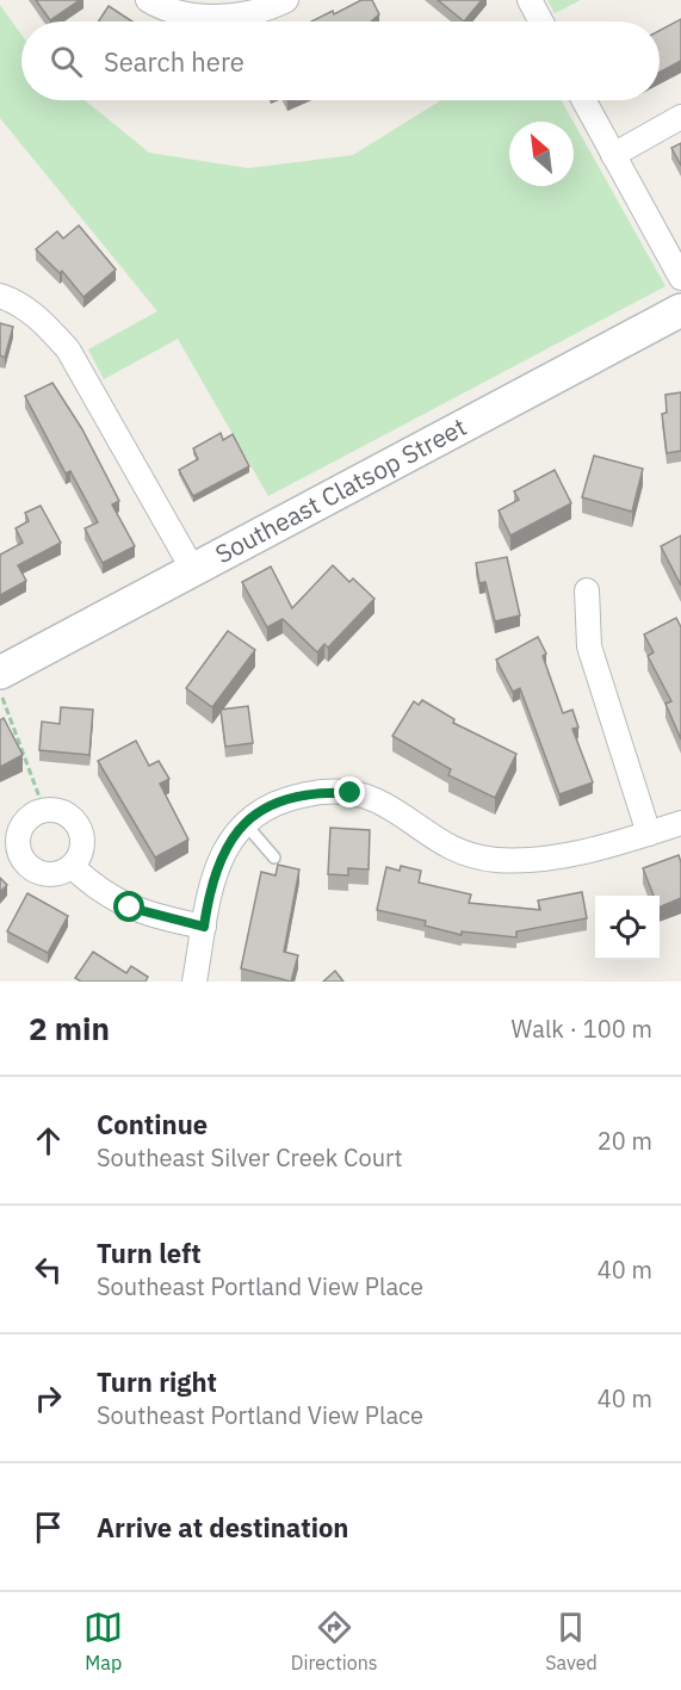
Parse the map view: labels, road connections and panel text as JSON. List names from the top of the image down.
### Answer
{
  "streets": {
    "street": ["Southeast Clatsop Street"]
  },
  "north": "top left",
  "page": {
    "search": "Search here",
    "heading": ["2 min", "Walk · 100 m"],
    "list": [
      ["Continue", "Southeast Silver Creek Court", "20 m"],
      ["Turn left", "Southeast Portland View Place", "40 m"],
      ["Turn right", "Southeast Portland View Place", "40 m"],
      "Arrive at destination"
    ],
    "nav": ["Map", "Directions", "Saved"]
  }
}
